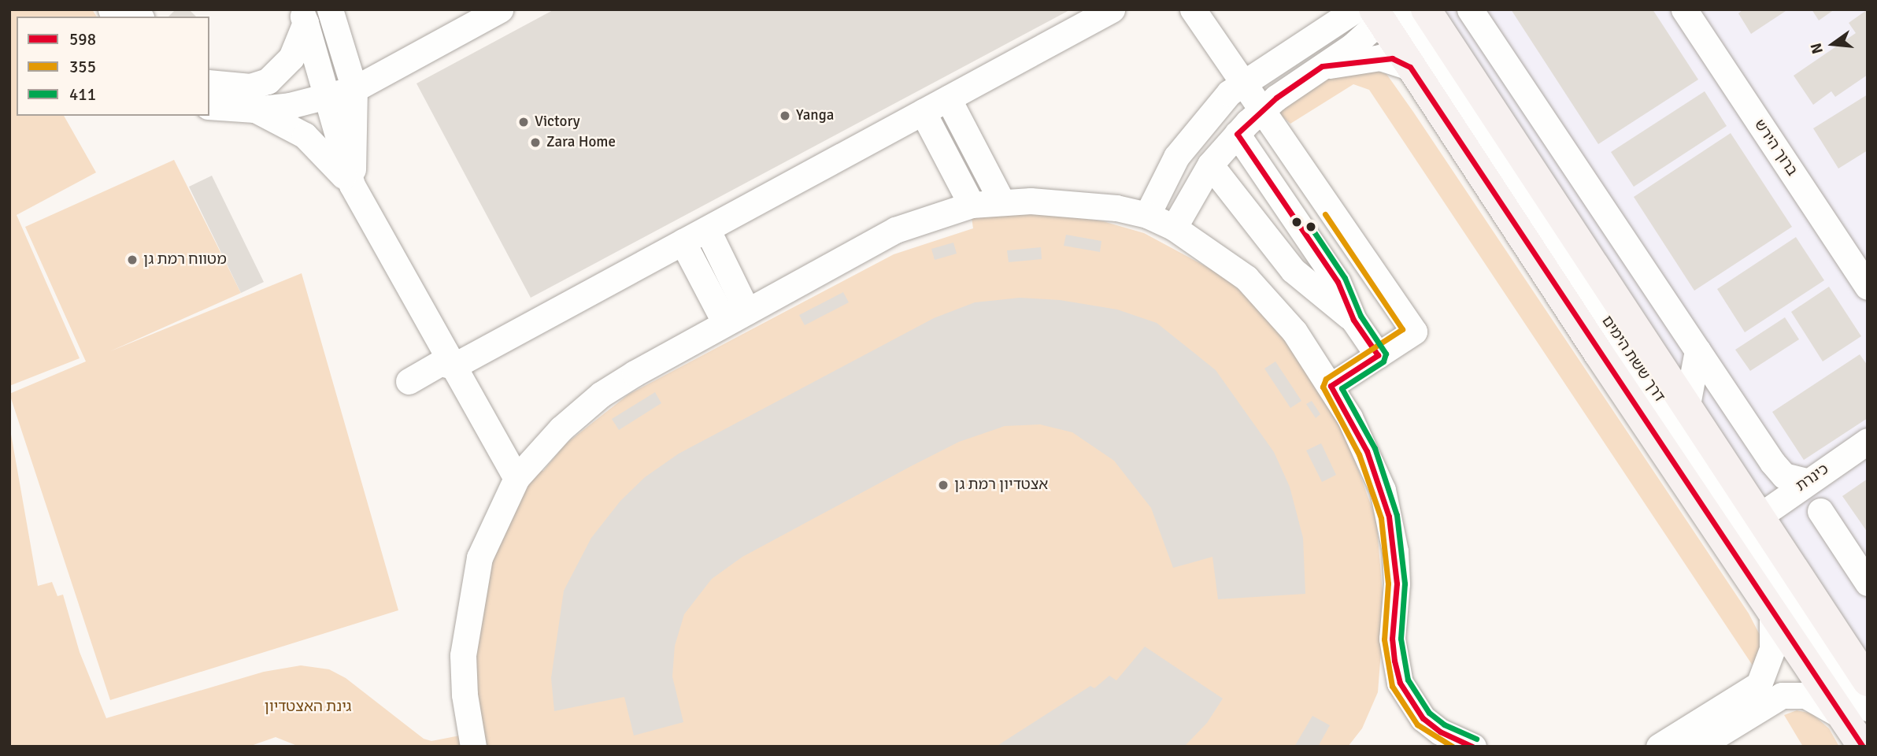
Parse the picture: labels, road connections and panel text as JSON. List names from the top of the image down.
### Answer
{
  "streets": {
    "main road": ["דרך ששת הימים"],
    "street": ["ברוך הירש", "כינרת"]
  },
  "crossings": [
    ["דרך ששת הימים", "כינרת"]
  ],
  "parks": ["גינת האצטדיון"],
  "places": [
    "Yanga",
    "Victory",
    "Zara Home",
    "מטווח רמת גן",
    "אצטדיון רמת גן"
  ],
  "lines": ["transit line 598", "transit line 355", "transit line 411"],
  "legend": ["598", "355", "411"],
  "north": "left"
}
